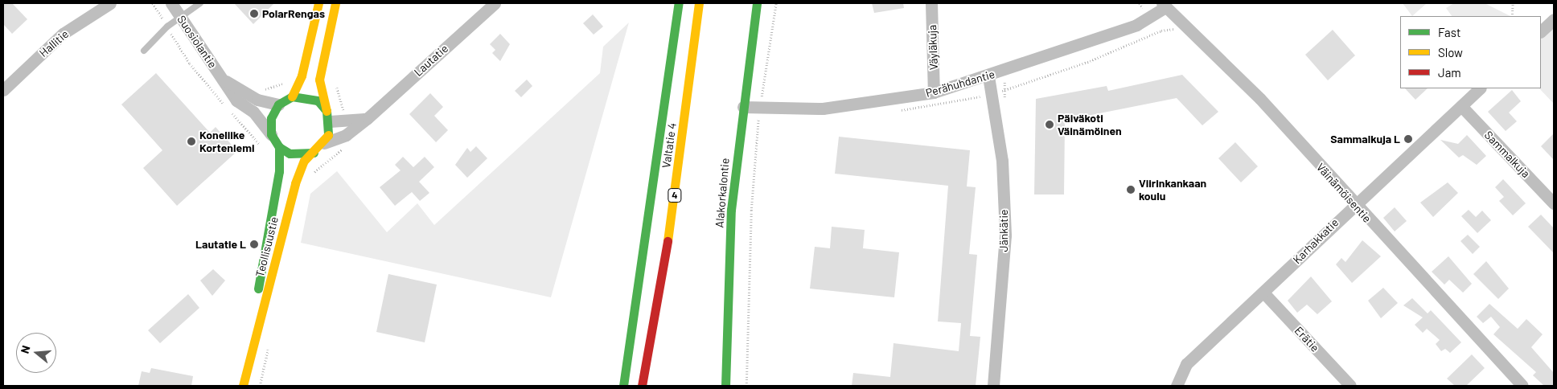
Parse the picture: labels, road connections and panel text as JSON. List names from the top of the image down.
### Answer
{
  "streets": {
    "main road": [
      "Valtatie 4",
      "Alakorkalontie",
      "4",
      "Teollisuustie"
    ],
    "street": [
      "Suosiolantie",
      "Hallitie",
      "Väyläkuja",
      "Lautatie",
      "Perähuhdantie",
      "Sammalkuja",
      "Väinämöisentie",
      "Jänkätie",
      "Karhakkatie",
      "Erätie"
    ]
  },
  "crossings": [
    ["Suosiolantie", "Lautatie"],
    ["Suosiolantie", "Teollisuustie"],
    ["Väyläkuja", "Perähuhdantie"],
    ["Lautatie", "Teollisuustie"],
    ["Perähuhdantie", "Alakorkalontie"],
    ["Perähuhdantie", "Väinämöisentie"],
    ["Perähuhdantie", "Jänkätie"],
    ["Sammalkuja", "Karhakkatie"],
    ["Väinämöisentie", "Karhakkatie"],
    ["Karhakkatie", "Erätie"]
  ],
  "places": [
    "PolarRengas",
    "Päiväkoti Väinämöinen",
    "Sammalkuja L",
    "Koneliike Korteniemi",
    "Viirinkankaan koulu",
    "Lautatie L"
  ],
  "legend": ["Fast", "Slow", "Jam"],
  "north": "left"
}
